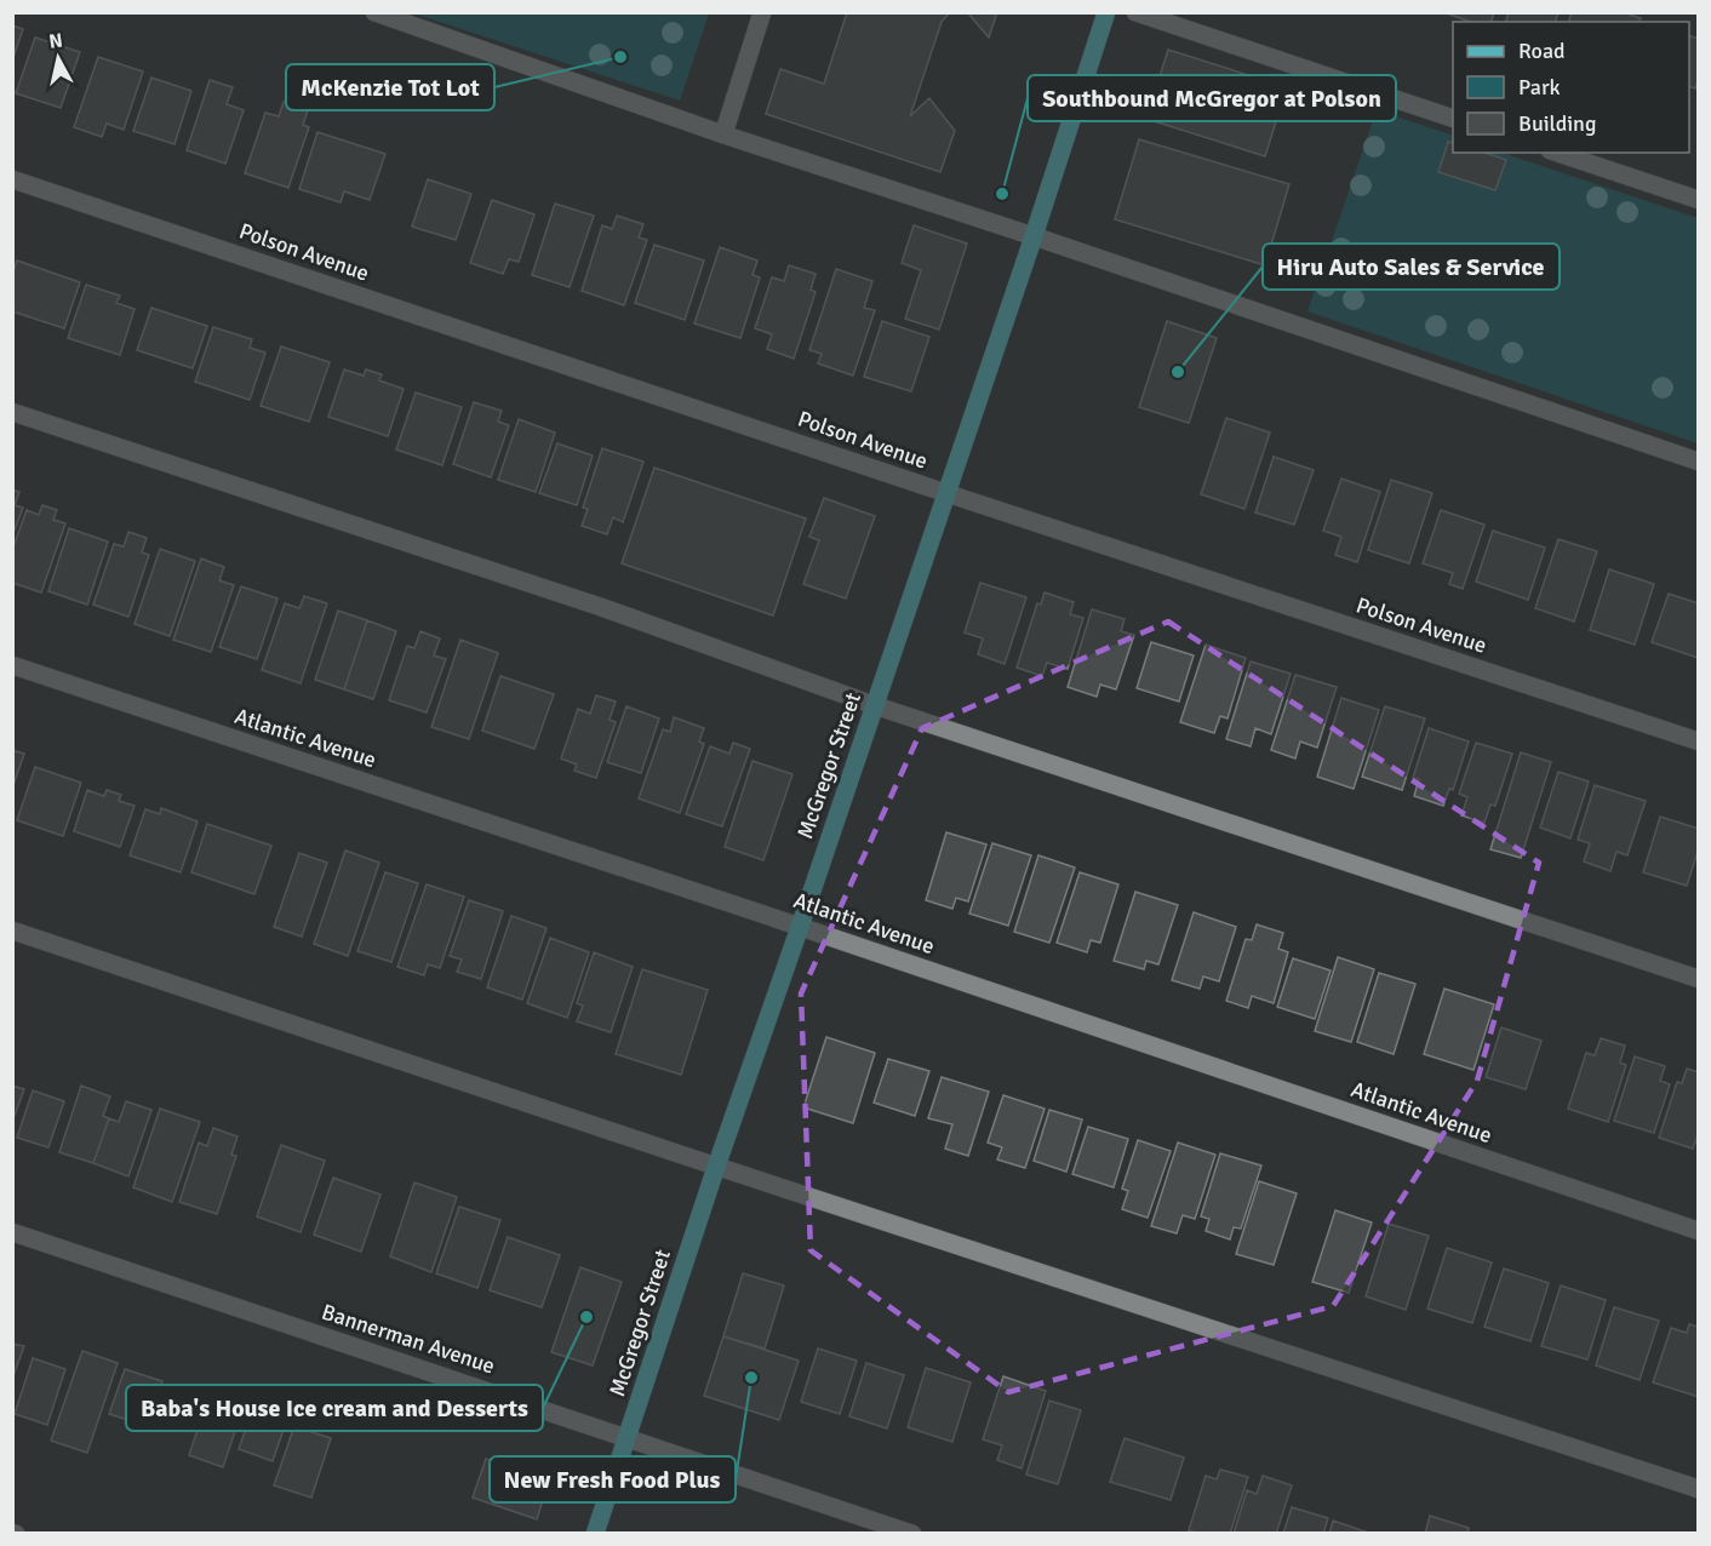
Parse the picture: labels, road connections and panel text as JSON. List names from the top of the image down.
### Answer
{
  "streets": {
    "main road": ["McGregor Street"],
    "street": ["Polson Avenue", "Atlantic Avenue", "Bannerman Avenue"]
  },
  "crossings": [
    ["Polson Avenue", "McGregor Street"],
    ["Atlantic Avenue", "McGregor Street"],
    ["McGregor Street", "Bannerman Avenue"]
  ],
  "places": [
    "McKenzie Tot Lot",
    "Southbound McGregor at Polson",
    "Hiru Auto Sales & Service",
    "Baba's House Ice cream and Desserts",
    "New Fresh Food Plus"
  ],
  "legend": ["Road", "Park", "Building"],
  "north": "top"
}
